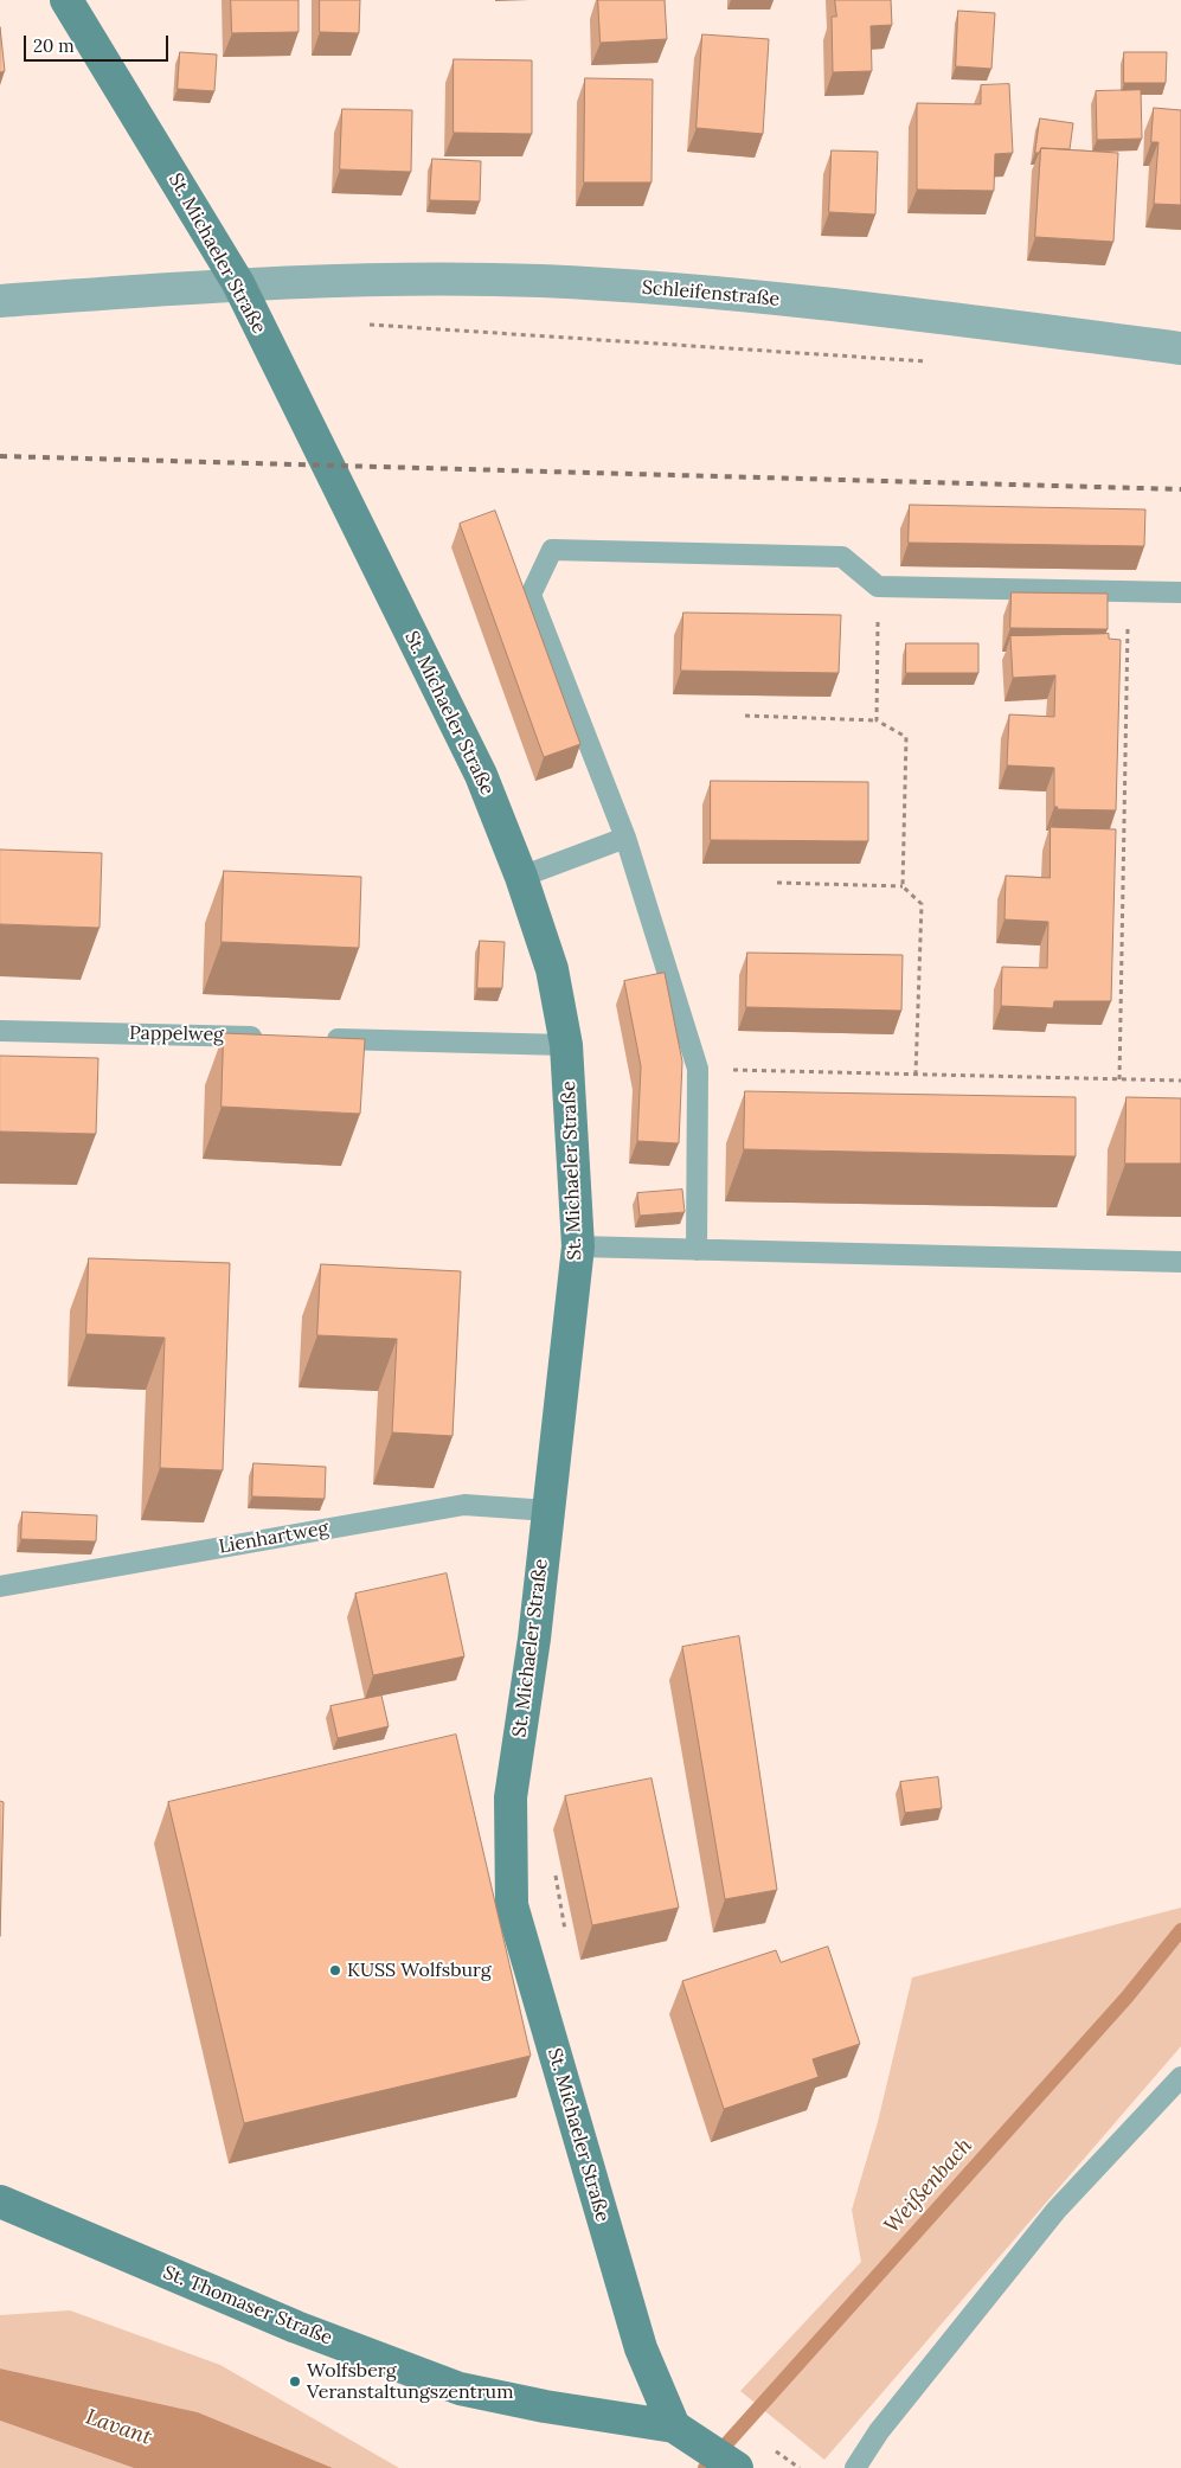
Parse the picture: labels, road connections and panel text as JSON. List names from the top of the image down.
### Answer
{
  "streets": {
    "main road": ["St. Michaeler Straße", "St. Thomaser Straße"],
    "street": ["Schleifenstraße"],
    "lane": ["Pappelweg", "Lienhartweg"]
  },
  "crossings": [
    ["St. Michaeler Straße", "Schleifenstraße"],
    ["St. Michaeler Straße", "Lienhartweg"],
    ["St. Michaeler Straße", "St. Thomaser Straße"]
  ],
  "water": ["Weißenbach", "Lavant"],
  "places": ["KUSS Wolfsburg", "Wolfsberg Veranstaltungszentrum"],
  "scale_bar": "20 m"
}
